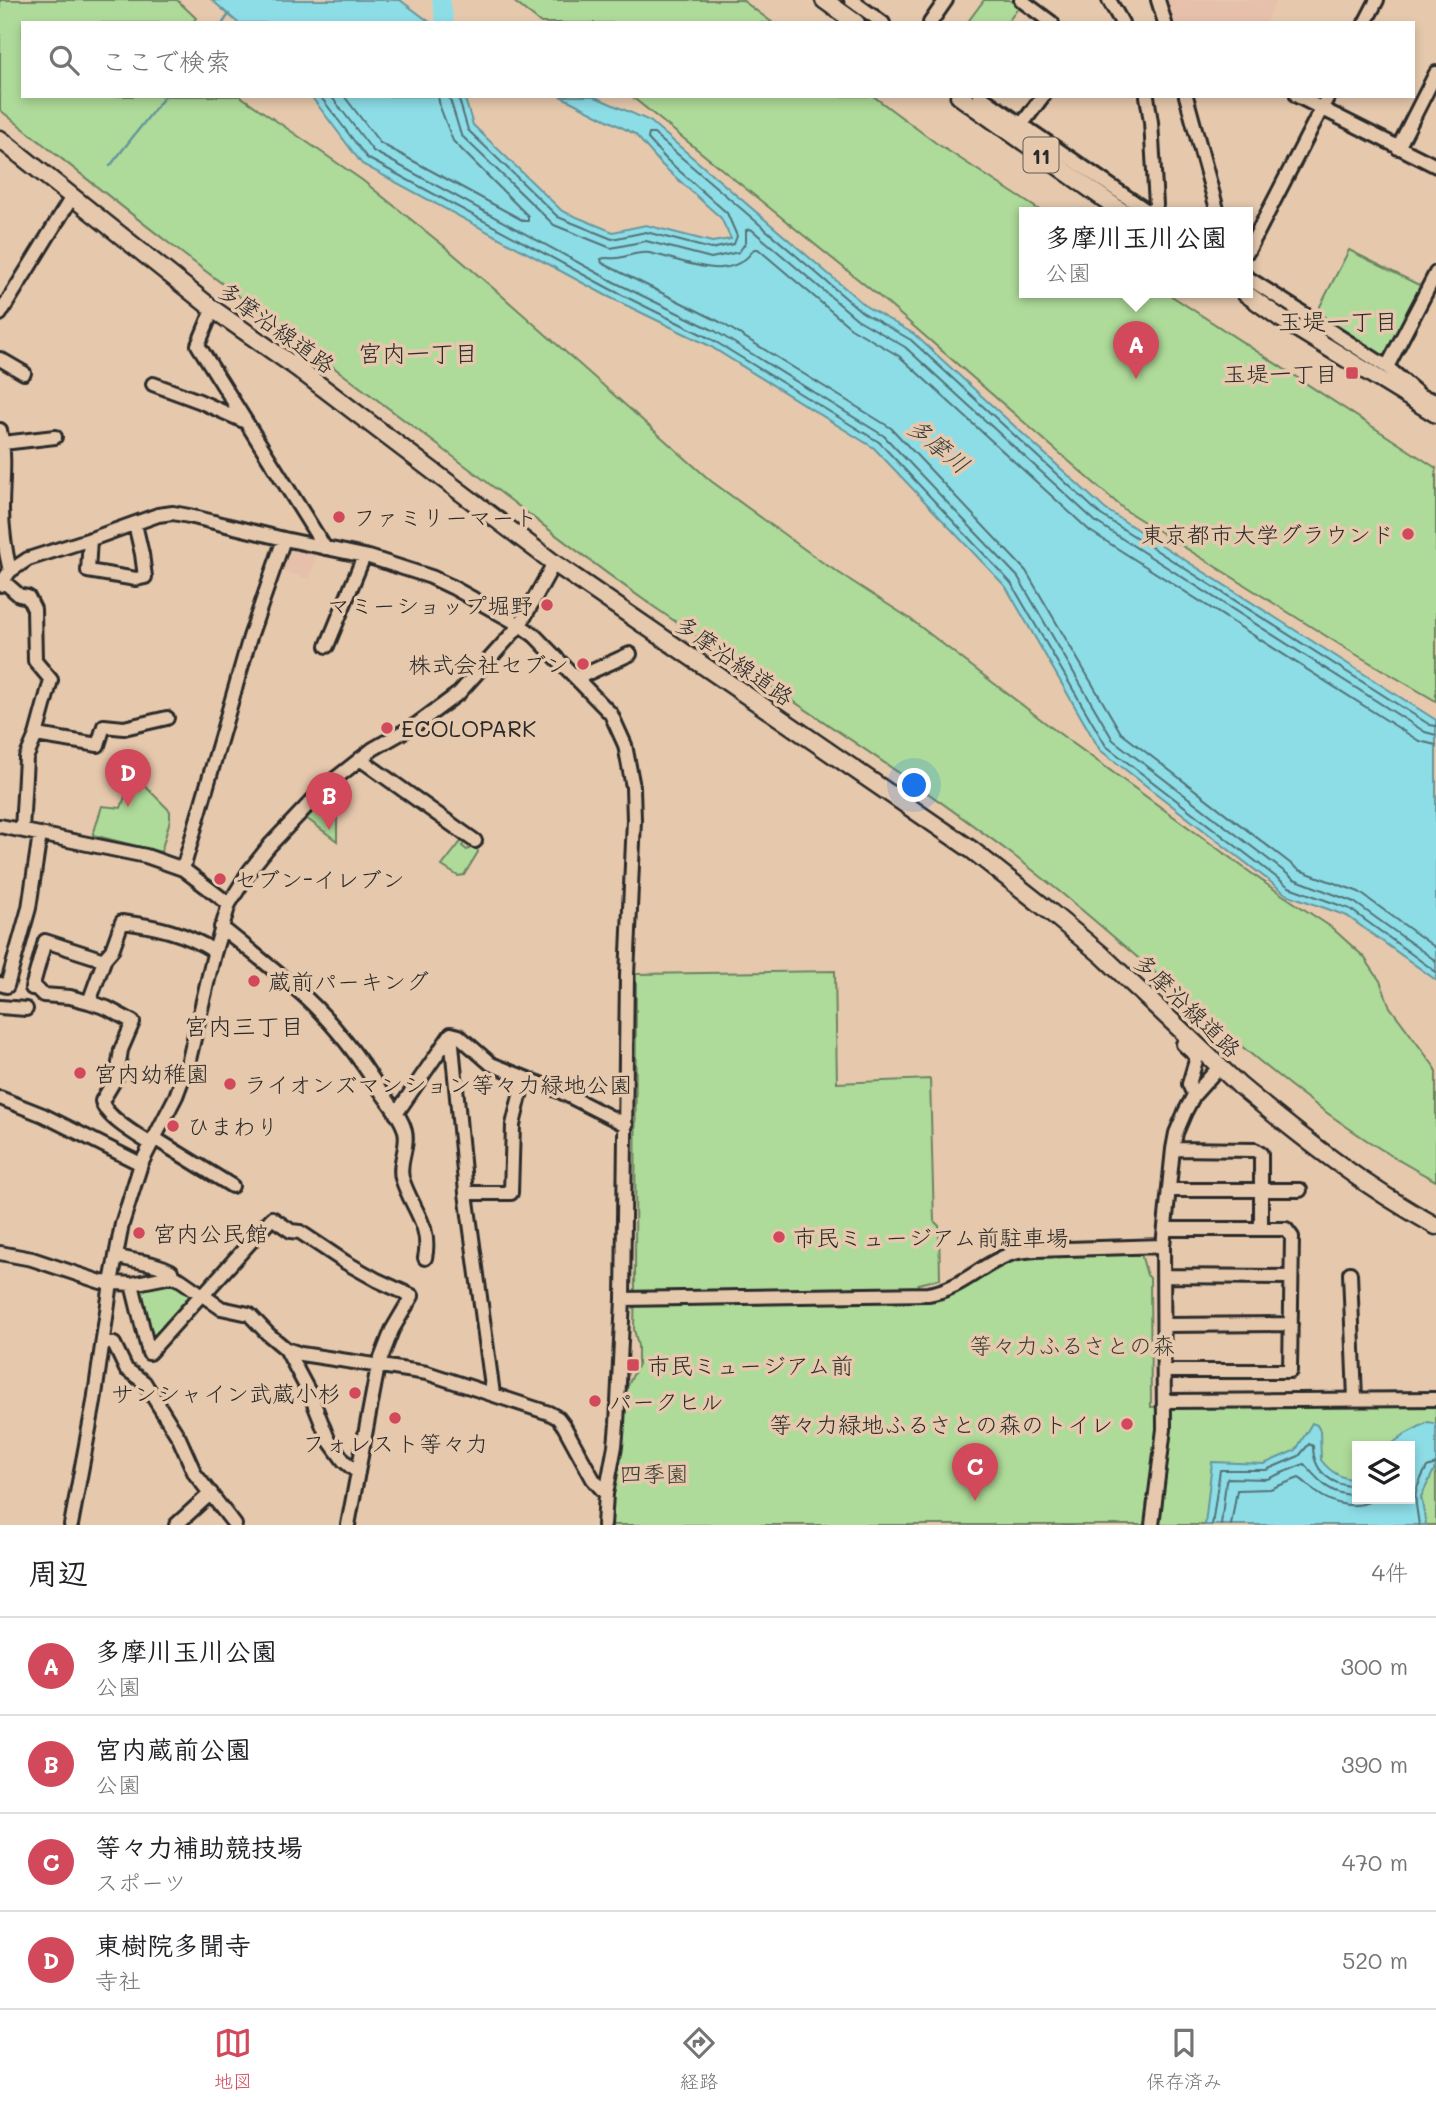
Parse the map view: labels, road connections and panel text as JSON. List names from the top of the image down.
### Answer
{
  "streets": {
    "main road": ["11", "多摩沿線道路"]
  },
  "districts": ["玉堤一丁目", "宮内一丁目", "宮内三丁目"],
  "water": ["多摩川"],
  "parks": ["等々力ふるさとの森", "四季園"],
  "places": {
    "transit": ["玉堤一丁目", "市民ミュージアム前"],
    "other": [
      "ファミリーマート",
      "東京都市大学グラウンド",
      "マミーショップ堀野",
      "株式会社セブン",
      "ECOLOPARK",
      "セブン-イレブン",
      "蔵前パーキング",
      "宮内幼稚園",
      "ライオンズマンション等々力緑地公園",
      "ひまわり",
      "宮内公民館",
      "市民ミュージアム前駐車場",
      "サンシャイン武蔵小杉",
      "パークヒル",
      "フォレスト等々力",
      "等々力緑地ふるさとの森のトイレ"
    ]
  },
  "page": {
    "search": "ここで検索",
    "popup": ["多摩川玉川公園", "公園"],
    "pins": [
      "A",
      "D",
      "B",
      "C"
    ],
    "heading": ["周辺", "4件"],
    "list": [
      {
        "mark": "A",
        "name": "多摩川玉川公園",
        "note": "公園",
        "value": "300 m"
      },
      {
        "mark": "B",
        "name": "宮内蔵前公園",
        "note": "公園",
        "value": "390 m"
      },
      {
        "mark": "C",
        "name": "等々力補助競技場",
        "note": "スポーツ",
        "value": "470 m"
      },
      {
        "mark": "D",
        "name": "東樹院多聞寺",
        "note": "寺社",
        "value": "520 m"
      }
    ],
    "nav": ["地図", "経路", "保存済み"]
  }
}
